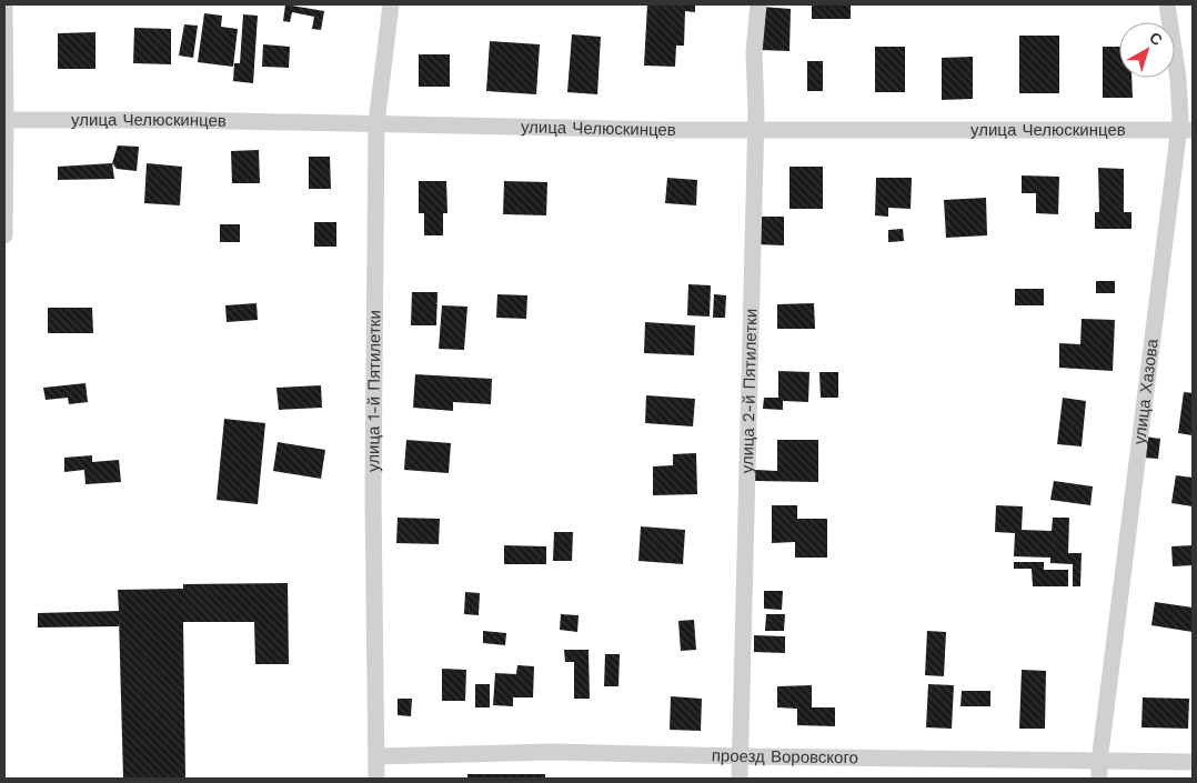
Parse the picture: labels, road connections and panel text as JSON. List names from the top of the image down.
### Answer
{
  "streets": {
    "street": [
      "улица Челюскинцев",
      "улица 1-й Пятилетки",
      "улица 2-й Пятилетки",
      "улица Хазова",
      "проезд Воровского"
    ]
  },
  "crossings": [
    ["улица Челюскинцев", "улица 1-й Пятилетки"],
    ["улица Челюскинцев", "улица 2-й Пятилетки"],
    ["улица Челюскинцев", "улица Хазова"],
    ["улица 1-й Пятилетки", "проезд Воровского"],
    ["улица 2-й Пятилетки", "проезд Воровского"],
    ["улица Хазова", "проезд Воровского"]
  ],
  "north": "top right"
}
